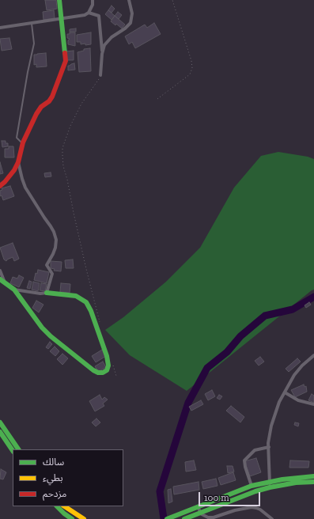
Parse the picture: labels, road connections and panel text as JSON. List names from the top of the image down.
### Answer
{
  "legend": ["سالك", "بطيء", "مزدحم"],
  "scale_bar": "100 m"
}
